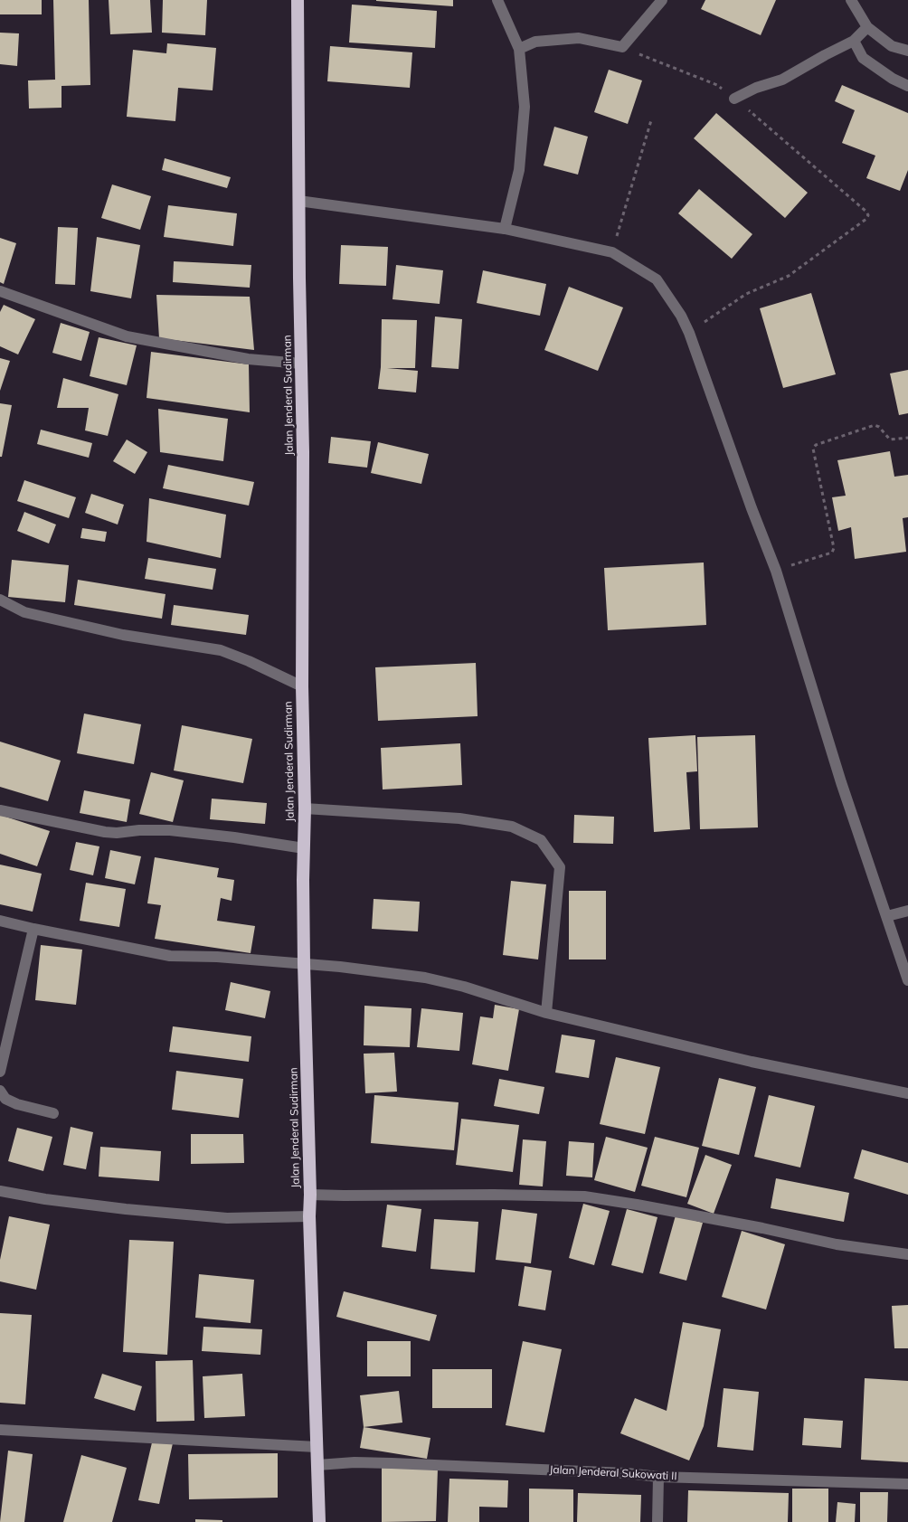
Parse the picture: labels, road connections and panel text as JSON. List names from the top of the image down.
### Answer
{
  "streets": {
    "highway": ["Jalan Jenderal Sudirman"],
    "street": ["Jalan Jenderal Sukowati II"]
  },
  "crossings": [
    ["Jalan Jenderal Sudirman", "Jalan Jenderal Sukowati II"]
  ]
}
